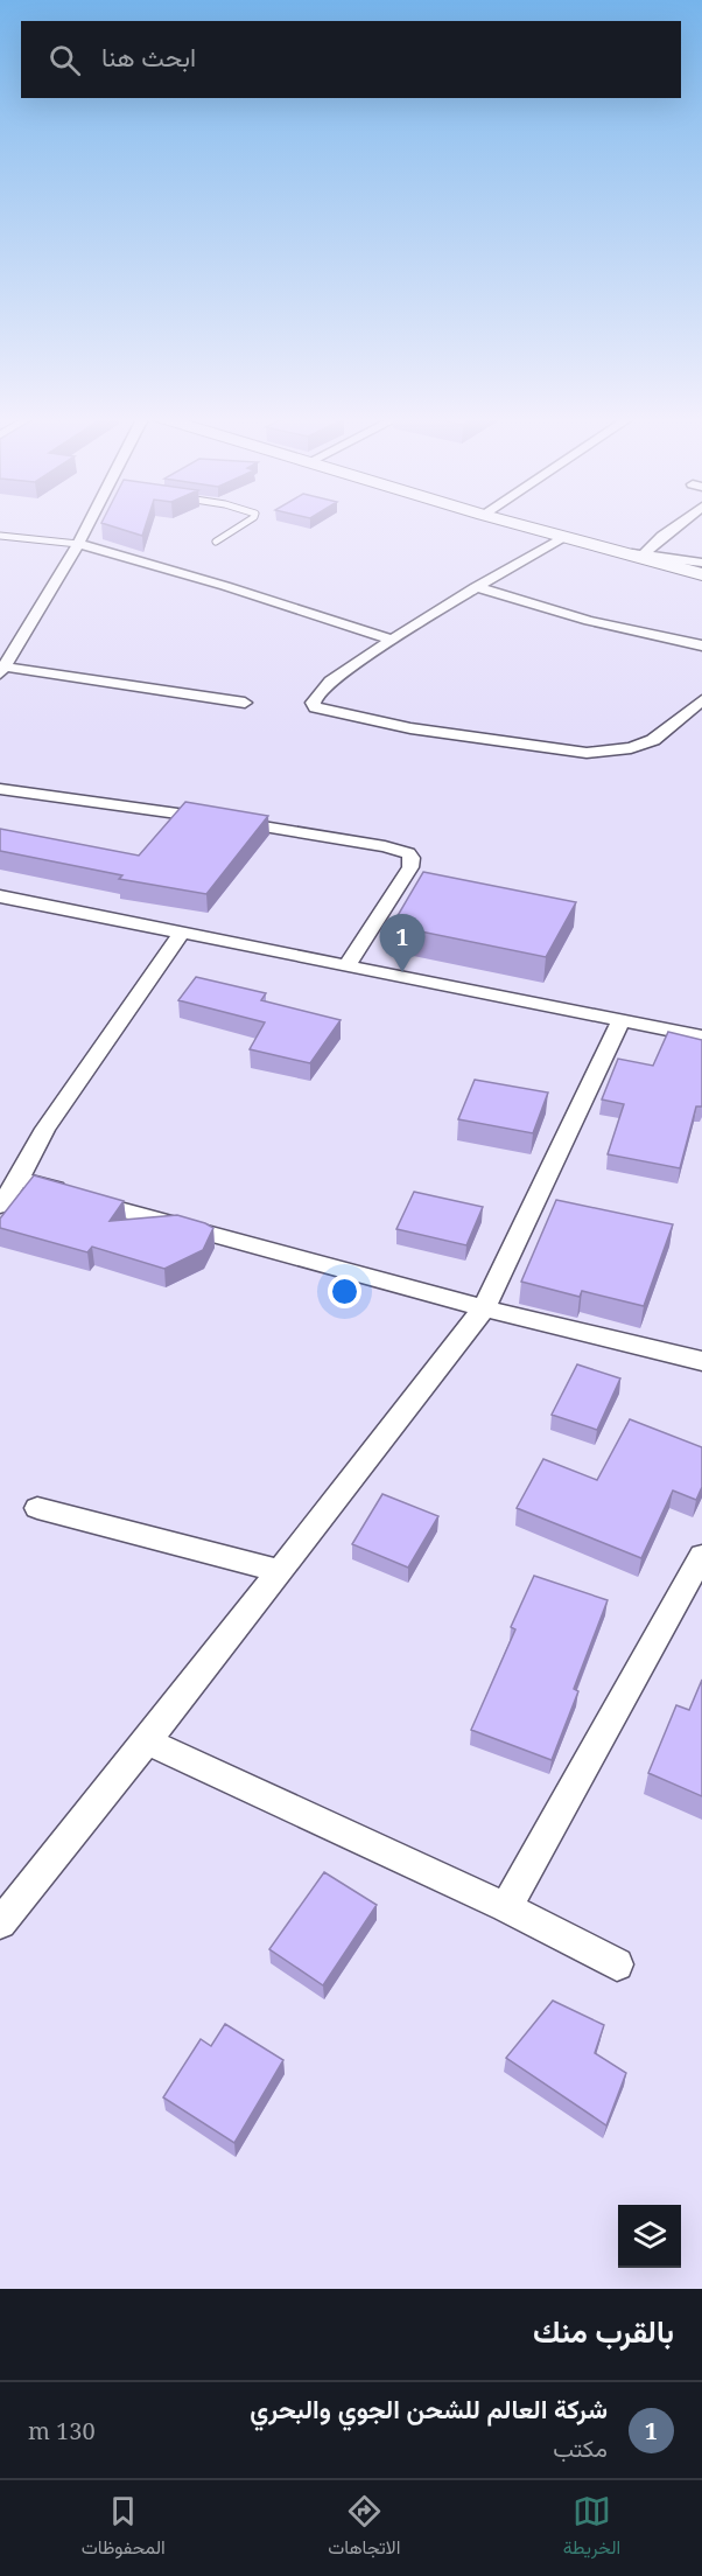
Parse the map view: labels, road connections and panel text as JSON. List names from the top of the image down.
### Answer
{
  "page": {
    "search": "ابحث هنا",
    "pins": "1",
    "heading": "بالقرب منك",
    "list": [
      {
        "mark": "1",
        "name": "شركة العالم للشحن الجوي والبحري",
        "note": "مكتب",
        "value": "130 m"
      }
    ],
    "nav": ["الخريطة", "الاتجاهات", "المحفوظات"]
  }
}
